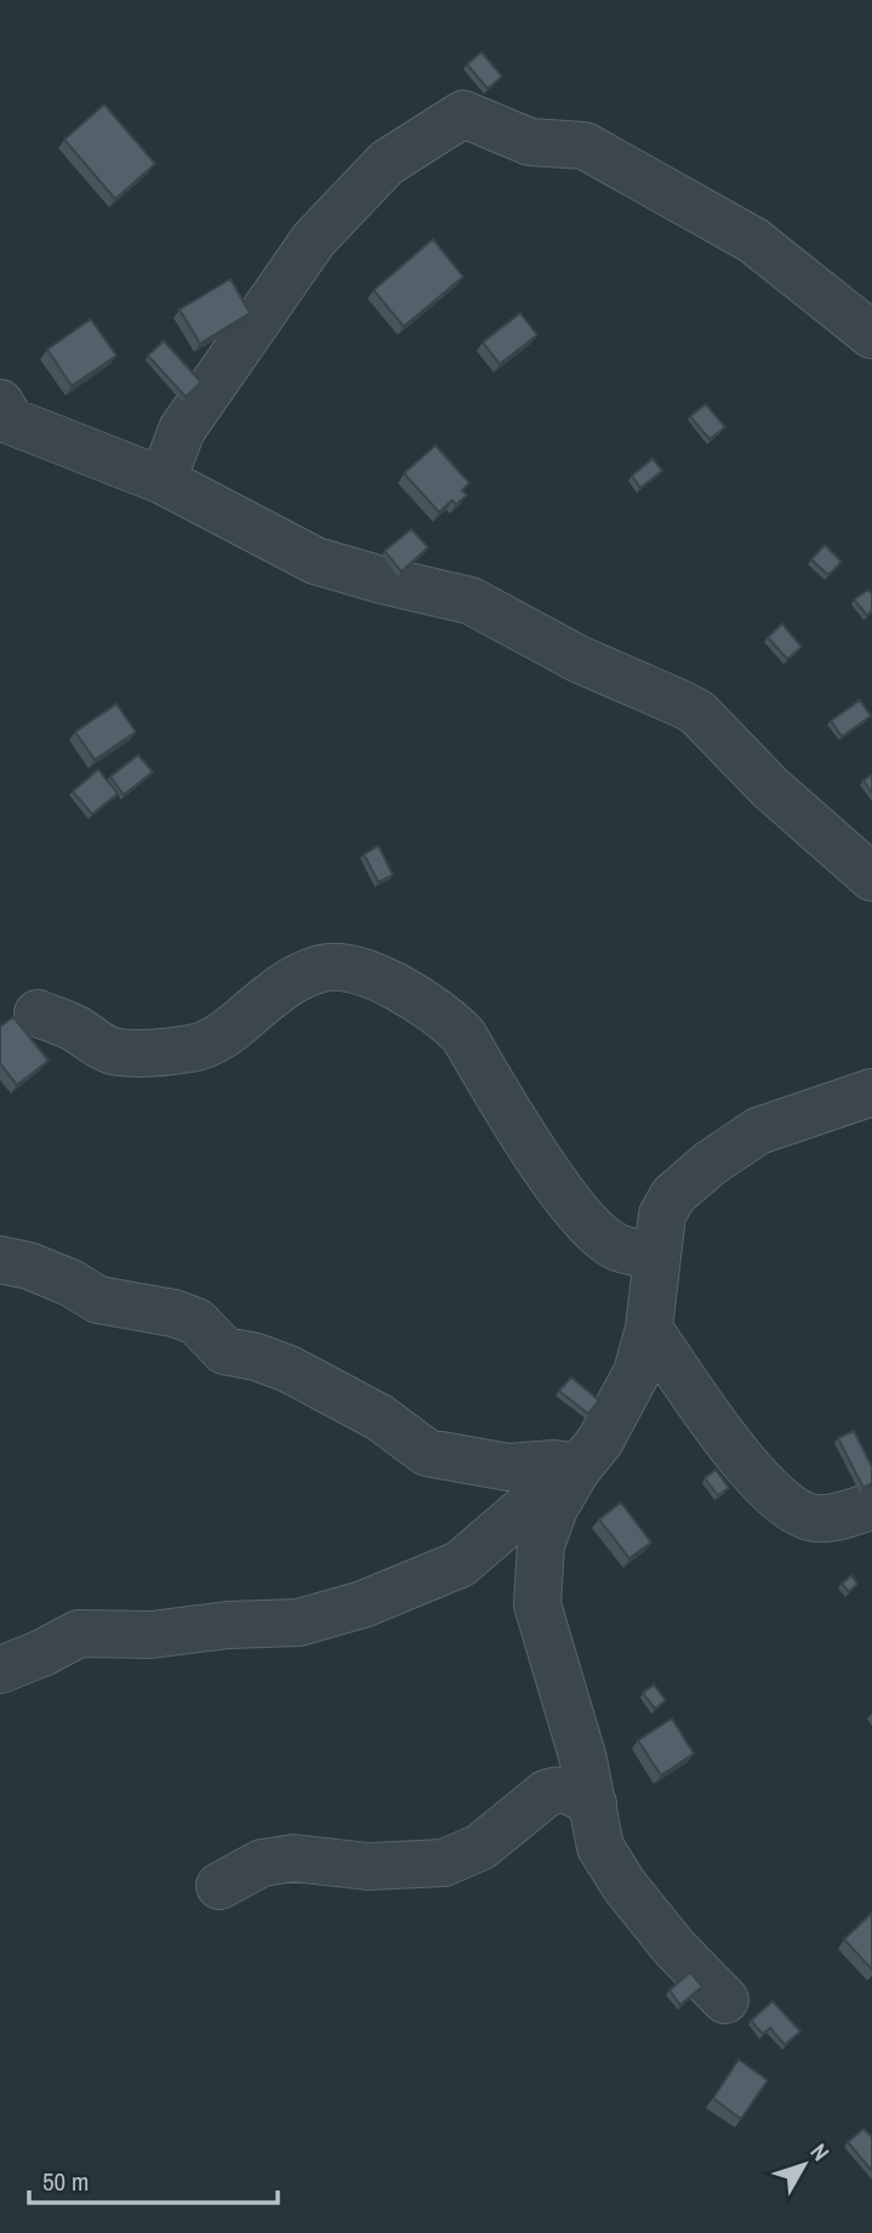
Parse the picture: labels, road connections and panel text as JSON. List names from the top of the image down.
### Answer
{
  "scale_bar": "50 m",
  "north": "top right"
}
